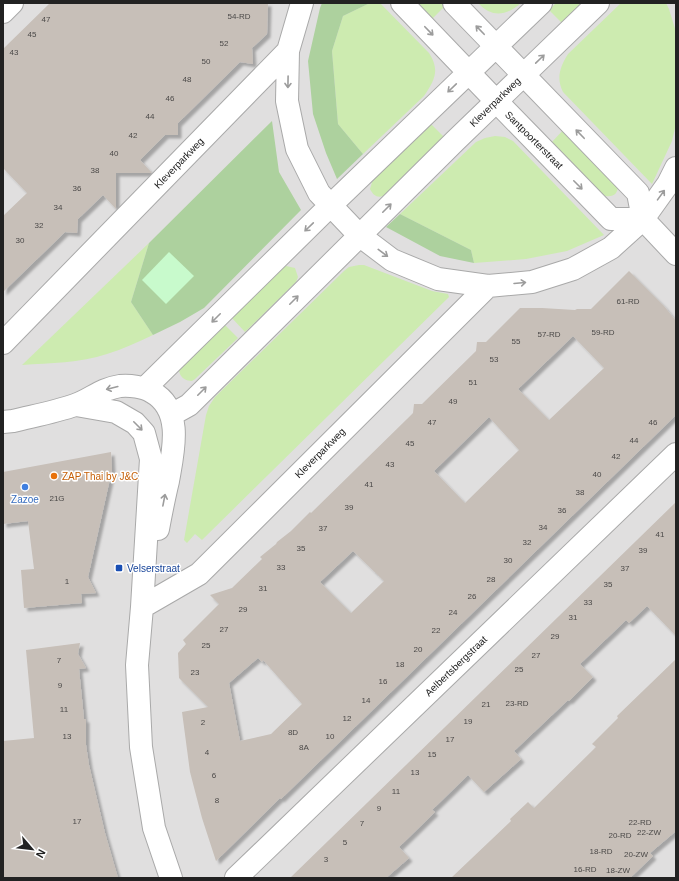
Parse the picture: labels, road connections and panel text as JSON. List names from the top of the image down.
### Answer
{
  "streets": {
    "street": ["Kleverparkweg", "Santpoorterstraat", "Aelbertsbergstraat"]
  },
  "crossings": [
    ["Kleverparkweg", "Santpoorterstraat"]
  ],
  "places": {
    "other": ["ZAP Thai by J&C", "Zazoe"],
    "transit": ["Velserstraat"]
  },
  "house_numbers": [
    "54-RD",
    "47",
    "45",
    "52",
    "43",
    "50",
    "48",
    "46",
    "44",
    "42",
    "40",
    "38",
    "36",
    "34",
    "32",
    "30",
    "61-RD",
    "59-RD",
    "57-RD",
    "55",
    "53",
    "51",
    "49",
    "47",
    "46",
    "44",
    "45",
    "42",
    "43",
    "40",
    "41",
    "38",
    "21G",
    "39",
    "36",
    "34",
    "37",
    "41",
    "32",
    "35",
    "39",
    "30",
    "33",
    "37",
    "28",
    "1",
    "35",
    "31",
    "26",
    "33",
    "29",
    "24",
    "31",
    "27",
    "22",
    "29",
    "25",
    "20",
    "27",
    "7",
    "18",
    "25",
    "23",
    "16",
    "9",
    "14",
    "23-RD",
    "21",
    "11",
    "12",
    "19",
    "2",
    "8D",
    "13",
    "10",
    "17",
    "8A",
    "4",
    "15",
    "13",
    "6",
    "11",
    "8",
    "9",
    "17",
    "22-RD",
    "7",
    "22-ZW",
    "20-RD",
    "5",
    "18-RD",
    "20-ZW",
    "3",
    "16-RD",
    "18-ZW"
  ],
  "north": "bottom right"
}
